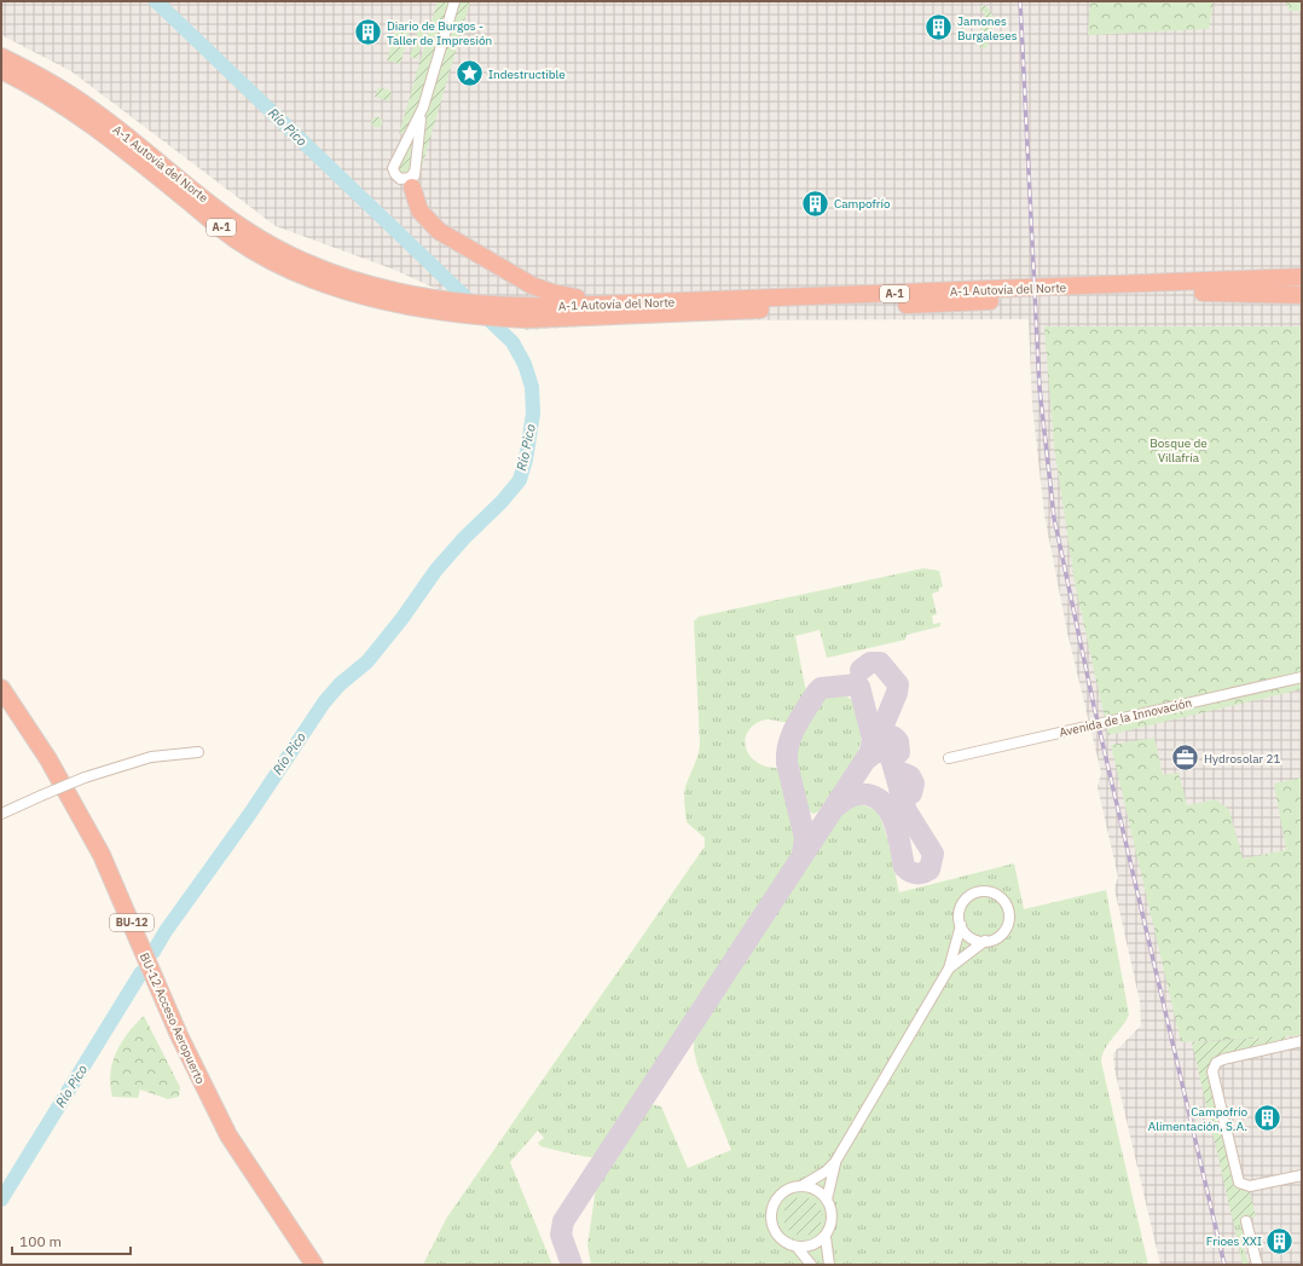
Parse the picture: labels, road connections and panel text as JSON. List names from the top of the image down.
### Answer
{
  "streets": {
    "highway": [
      "A-1 Autovía del Norte",
      "A-1",
      "BU-12",
      "BU-12 Acceso Aeropuerto"
    ],
    "street": ["Avenida de la Innovación"]
  },
  "crossings": [
    ["A-1 Autovía del Norte", "A-1"]
  ],
  "water": ["Río Pico"],
  "parks": ["Bosque de Villafría"],
  "places": {
    "building": [
      "Jamones Burgaleses",
      "Diario de Burgos - Taller de Impresión",
      "Campofrío",
      "Campofrío Alimentación, S.A.",
      "Frioes XXI"
    ],
    "place": ["Indestructible"],
    "office": ["Hydrosolar 21"]
  },
  "scale_bar": "100 m"
}
